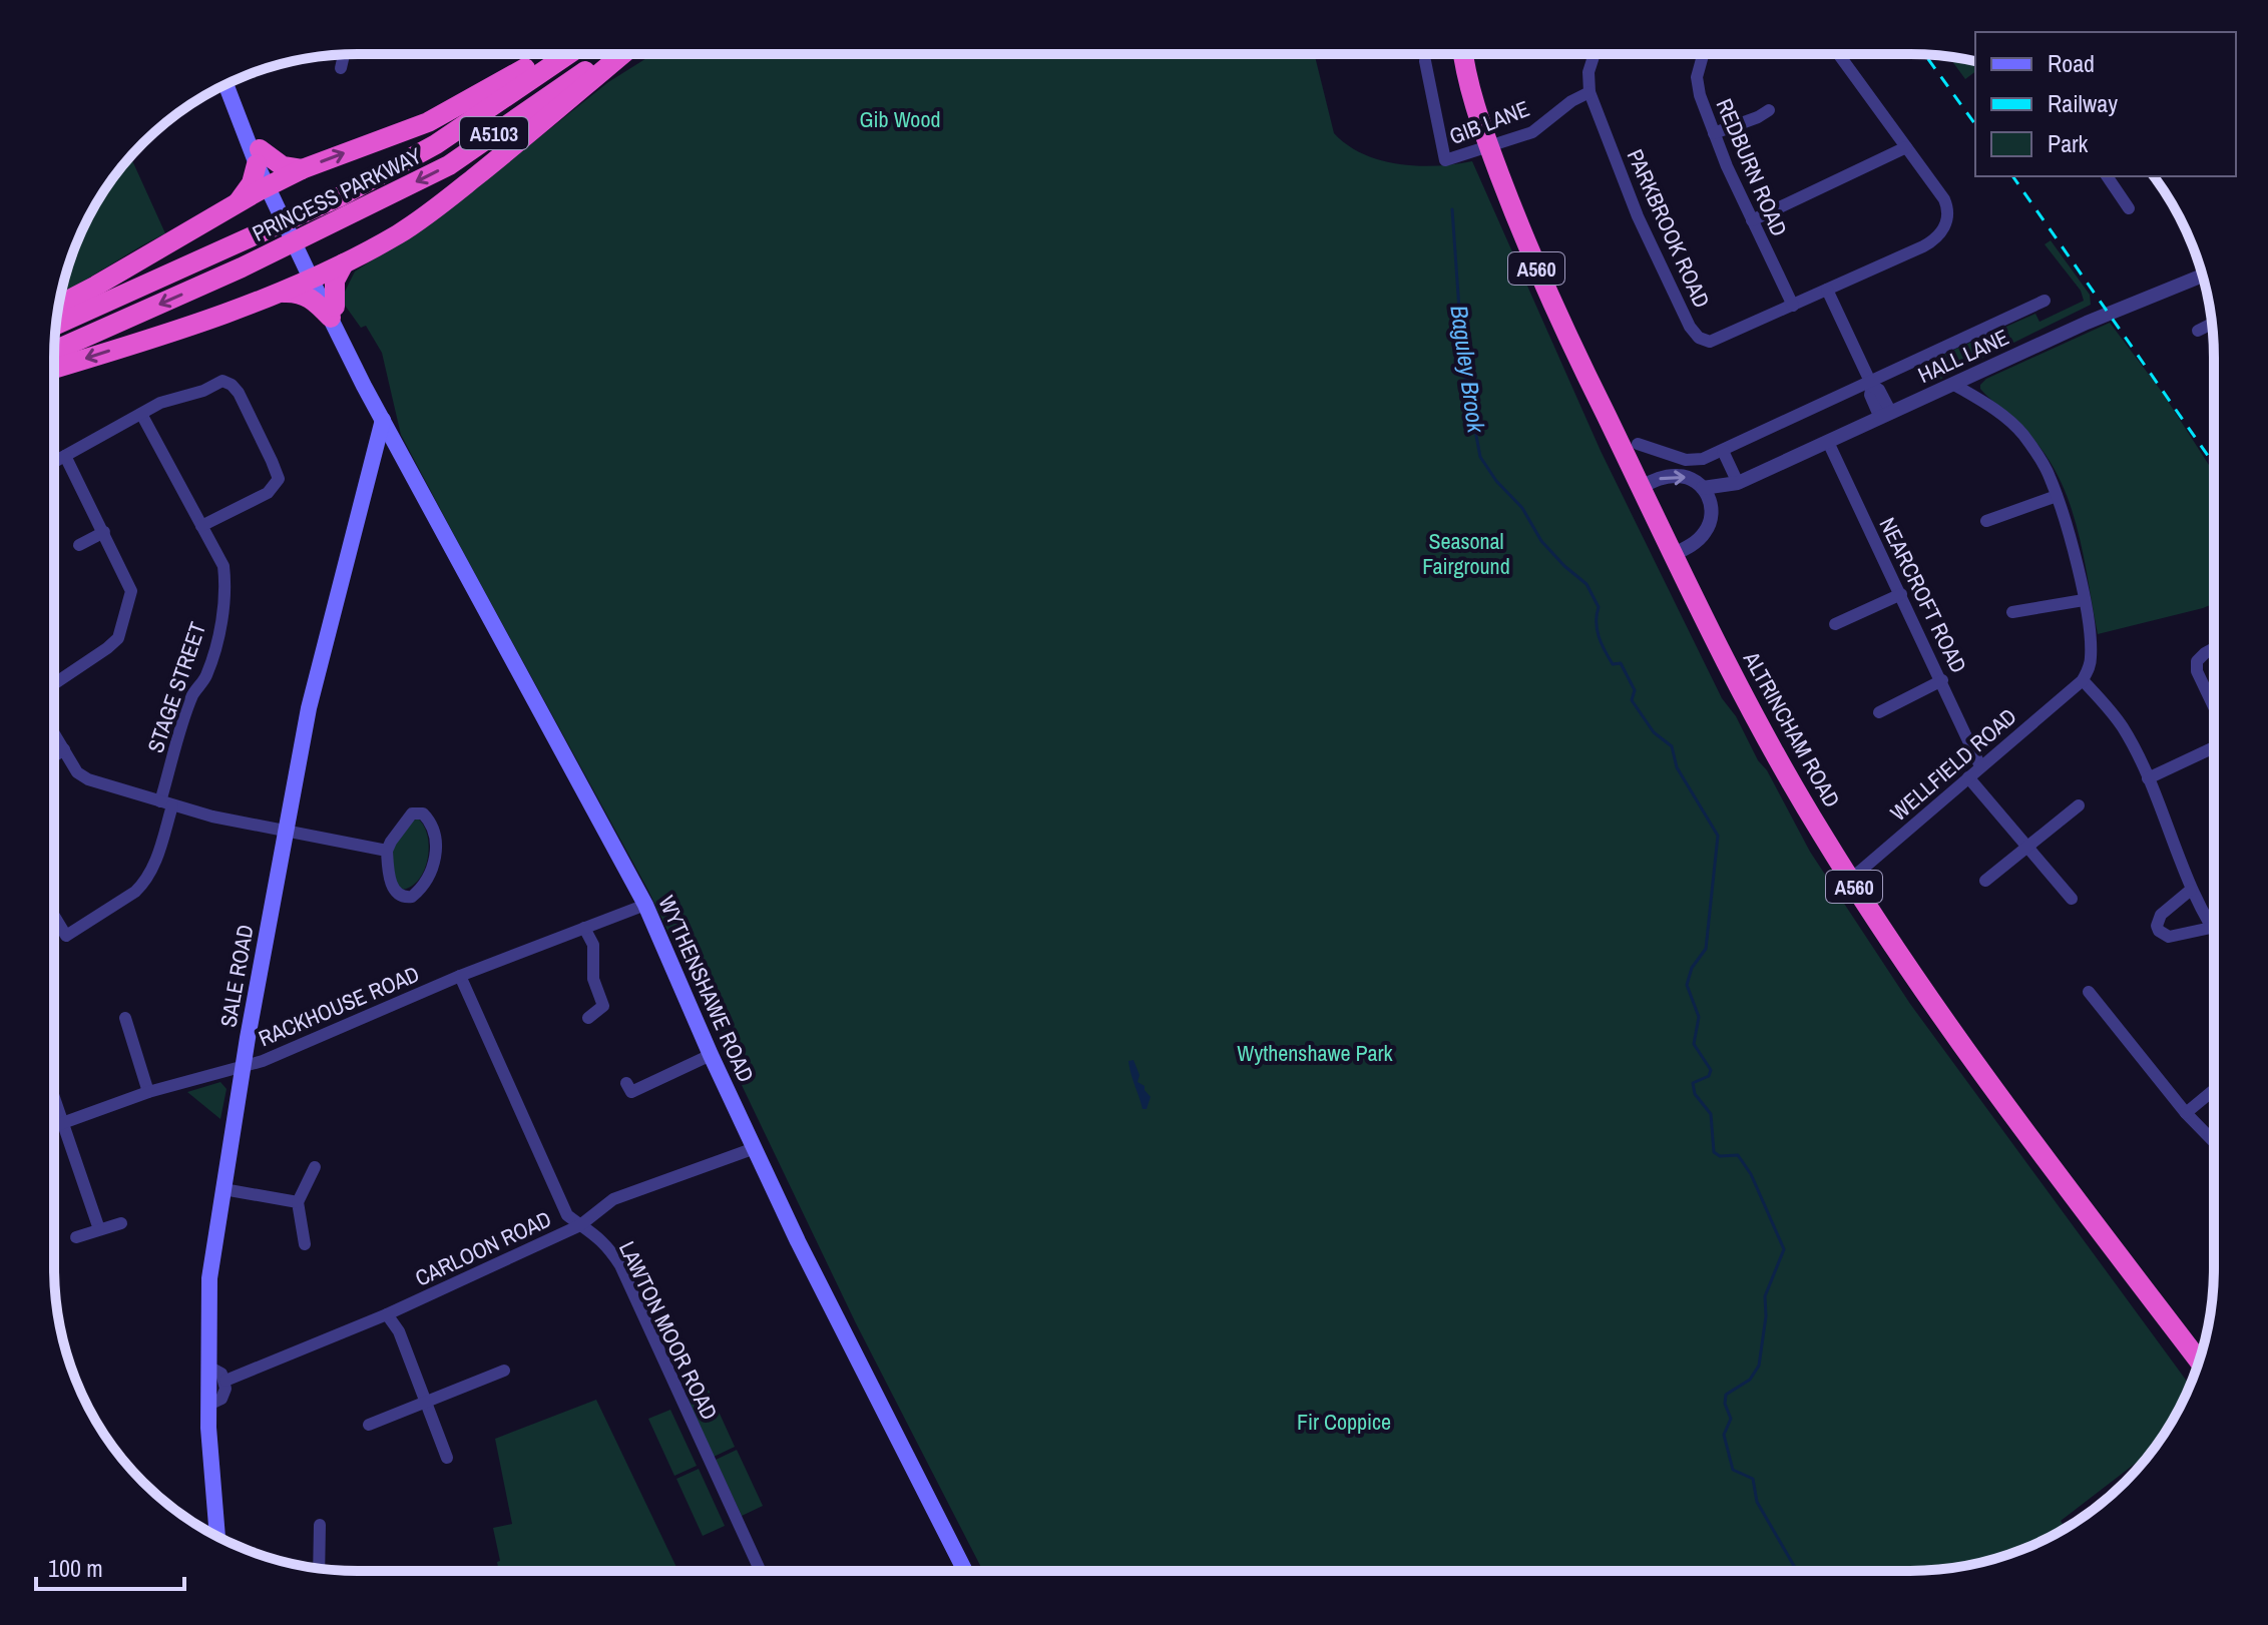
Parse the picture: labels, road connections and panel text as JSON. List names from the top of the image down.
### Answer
{
  "streets": {
    "highway": [
      "A5103",
      "PRINCESS PARKWAY",
      "A560",
      "ALTRINCHAM ROAD"
    ],
    "main road": ["SALE ROAD", "WYTHENSHAWE ROAD"],
    "street": [
      "GIB LANE",
      "REDBURN ROAD",
      "PARKBROOK ROAD",
      "HALL LANE",
      "NEARCROFT ROAD",
      "STAGE STREET",
      "WELLFIELD ROAD",
      "RACKHOUSE ROAD",
      "CARLOON ROAD",
      "LAWTON MOOR ROAD"
    ]
  },
  "crossings": [
    ["GIB LANE", "PARKBROOK ROAD"],
    ["GIB LANE", "ALTRINCHAM ROAD"],
    ["REDBURN ROAD", "PARKBROOK ROAD"],
    ["HALL LANE", "NEARCROFT ROAD"],
    ["HALL LANE", "ALTRINCHAM ROAD"],
    ["NEARCROFT ROAD", "WELLFIELD ROAD"],
    ["ALTRINCHAM ROAD", "WELLFIELD ROAD"],
    ["SALE ROAD", "WYTHENSHAWE ROAD"],
    ["SALE ROAD", "RACKHOUSE ROAD"],
    ["WYTHENSHAWE ROAD", "RACKHOUSE ROAD"],
    ["WYTHENSHAWE ROAD", "CARLOON ROAD"],
    ["RACKHOUSE ROAD", "LAWTON MOOR ROAD"],
    ["CARLOON ROAD", "LAWTON MOOR ROAD"]
  ],
  "water": ["Baguley Brook"],
  "parks": [
    "Gib Wood",
    "Seasonal Fairground",
    "Wythenshawe Park",
    "Fir Coppice"
  ],
  "legend": ["Road", "Railway", "Park"],
  "scale_bar": "100 m"
}
